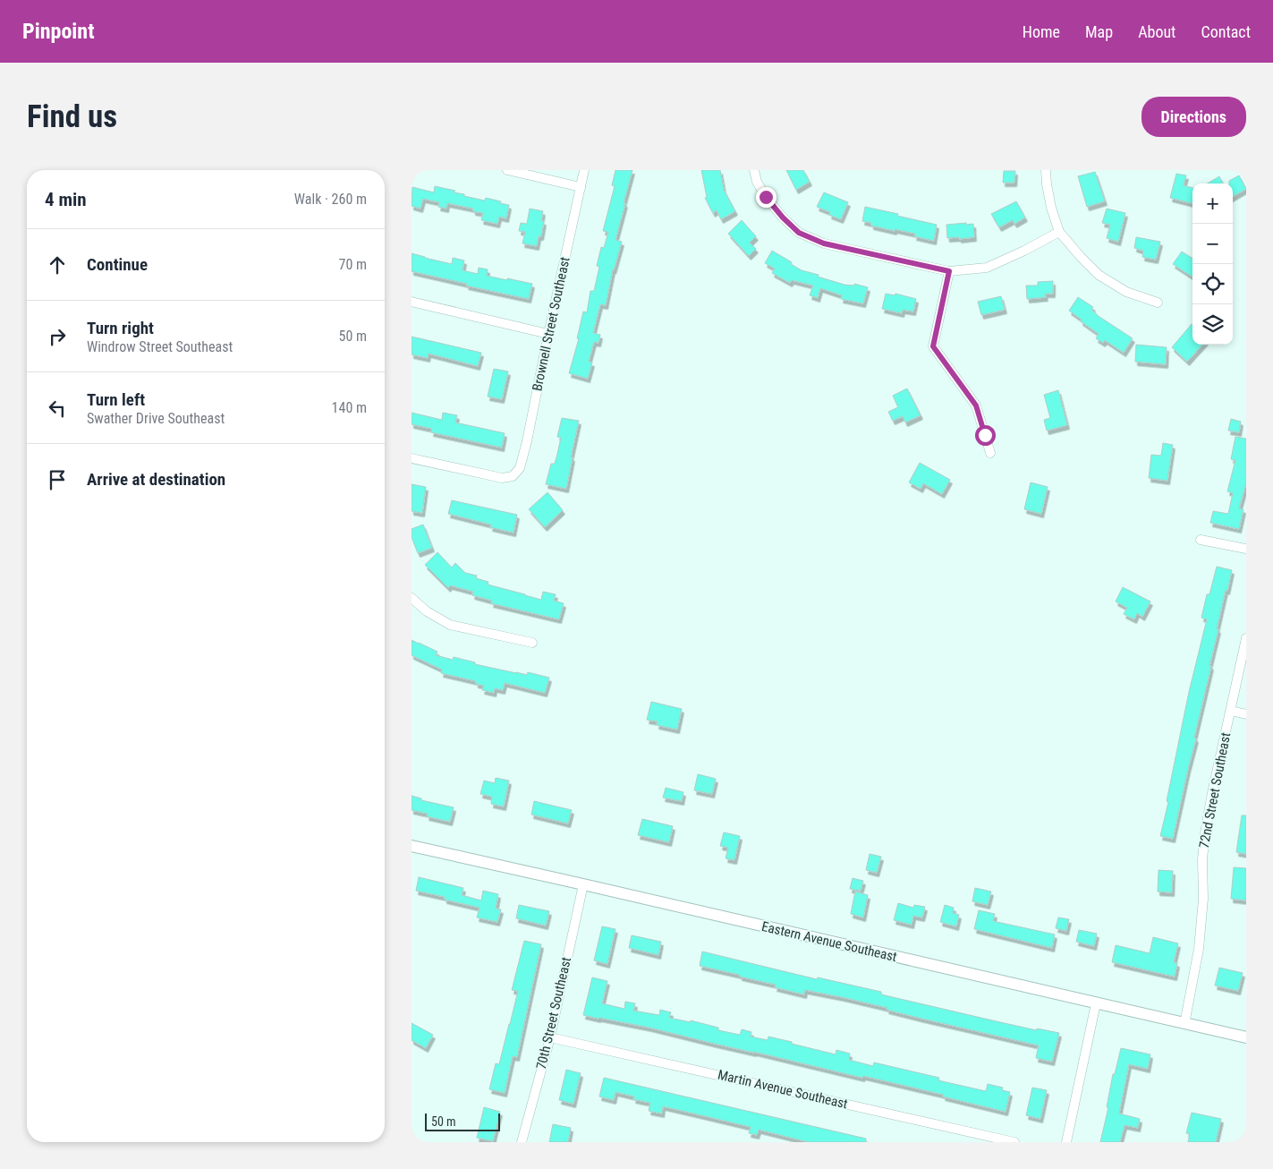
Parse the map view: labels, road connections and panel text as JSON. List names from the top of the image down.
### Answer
{
  "streets": {
    "street": [
      "Brownell Street Southeast",
      "72nd Street Southeast",
      "Eastern Avenue Southeast",
      "70th Street Southeast",
      "Martin Avenue Southeast"
    ]
  },
  "crossings": [
    ["72nd Street Southeast", "Eastern Avenue Southeast"],
    ["Eastern Avenue Southeast", "70th Street Southeast"],
    ["70th Street Southeast", "Martin Avenue Southeast"]
  ],
  "scale_bar": "50 m",
  "page": {
    "header": "Pinpoint",
    "nav": [
      "Home",
      "Map",
      "About",
      "Contact"
    ],
    "buttons": "Directions",
    "title": "Find us",
    "heading": ["4 min", "Walk · 260 m"],
    "map_buttons": ["+", "−"],
    "list": [
      ["Continue", "70 m"],
      ["Turn right", "Windrow Street Southeast", "50 m"],
      ["Turn left", "Swather Drive Southeast", "140 m"],
      "Arrive at destination"
    ],
    "scale": "50 m"
  }
}
